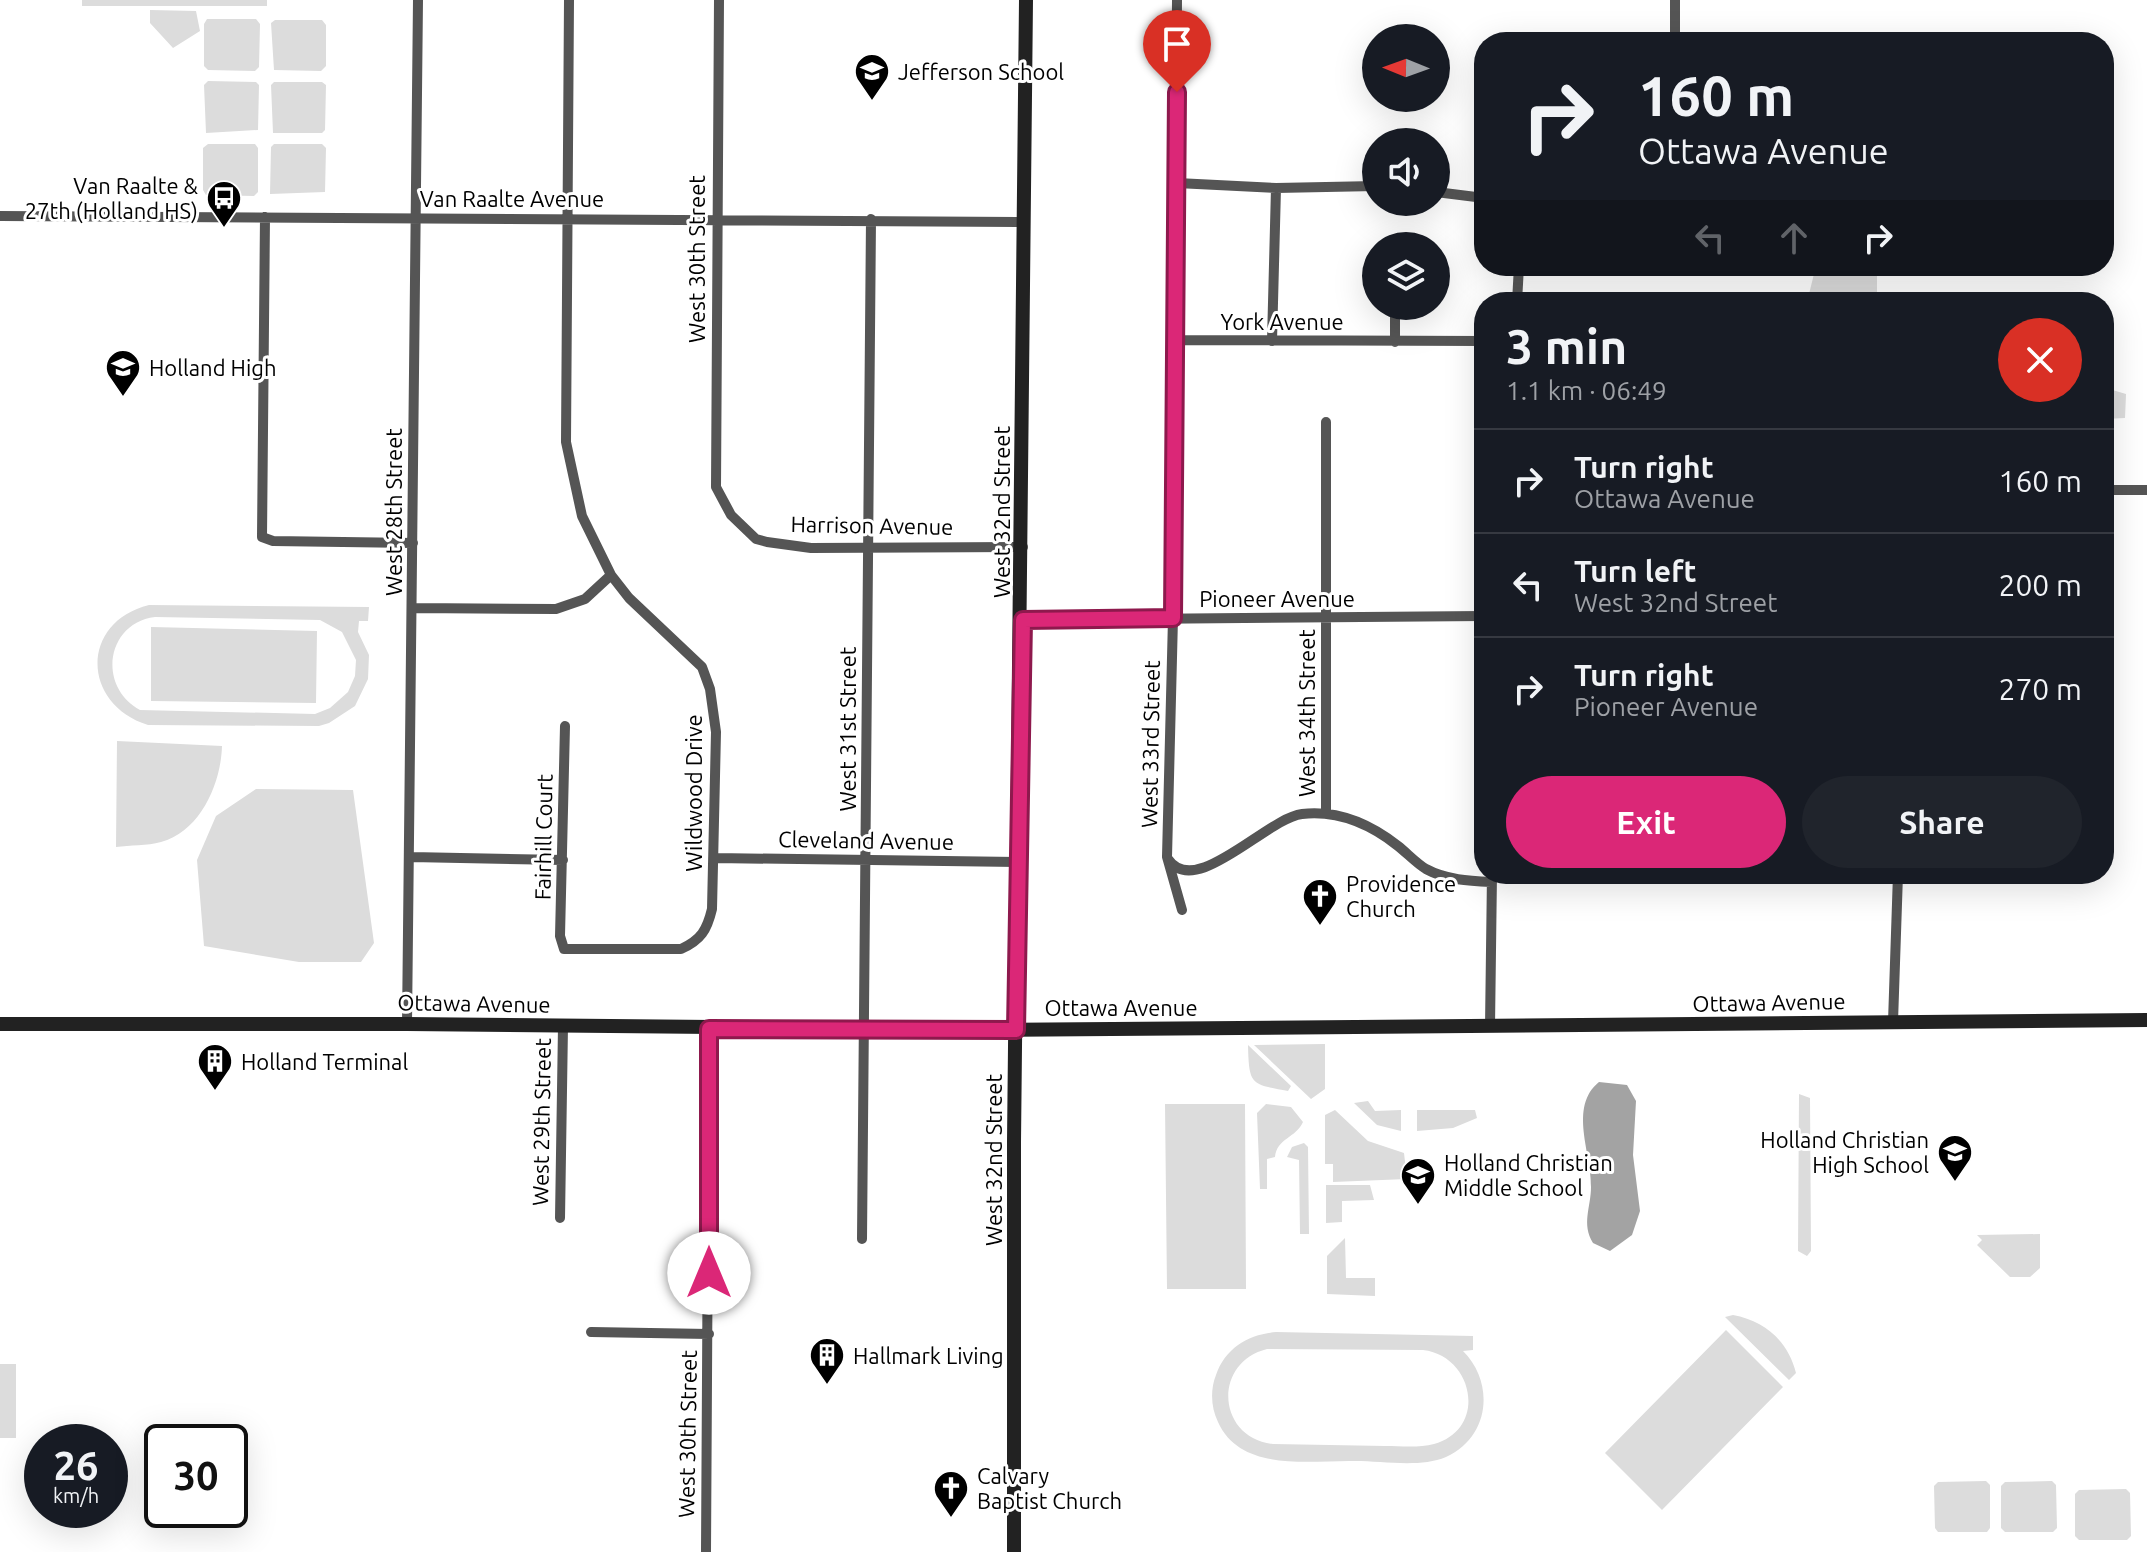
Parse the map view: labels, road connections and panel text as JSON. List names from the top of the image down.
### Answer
{
  "streets": {
    "street": [
      "Van Raalte Avenue",
      "West 30th Street",
      "York Avenue",
      "West 28th Street",
      "West 32nd Street",
      "Harrison Avenue",
      "Pioneer Avenue",
      "West 34th Street",
      "West 31st Street",
      "West 33rd Street",
      "Wildwood Drive",
      "Fairhill Court",
      "Cleveland Avenue",
      "Ottawa Avenue",
      "West 29th Street"
    ]
  },
  "crossings": [
    ["Van Raalte Avenue", "West 30th Street"],
    ["Van Raalte Avenue", "West 28th Street"],
    ["Van Raalte Avenue", "West 32nd Street"],
    ["Van Raalte Avenue", "West 31st Street"],
    ["Van Raalte Avenue", "Wildwood Drive"],
    ["West 30th Street", "Harrison Avenue"],
    ["West 30th Street", "Ottawa Avenue"],
    ["York Avenue", "West 33rd Street"],
    ["West 28th Street", "Ottawa Avenue"],
    ["West 32nd Street", "Harrison Avenue"],
    ["West 32nd Street", "Pioneer Avenue"],
    ["West 32nd Street", "Cleveland Avenue"],
    ["West 32nd Street", "Ottawa Avenue"],
    ["Harrison Avenue", "West 31st Street"],
    ["Pioneer Avenue", "West 34th Street"],
    ["Pioneer Avenue", "West 33rd Street"],
    ["West 31st Street", "Cleveland Avenue"],
    ["West 31st Street", "Ottawa Avenue"],
    ["Wildwood Drive", "Fairhill Court"],
    ["Wildwood Drive", "Cleveland Avenue"],
    ["Ottawa Avenue", "West 29th Street"]
  ],
  "places": {
    "school or university": [
      "Jefferson School",
      "Holland High",
      "Holland Christian High School",
      "Holland Christian Middle School"
    ],
    "bus stop": ["Van Raalte & 27th (Holland HS)"],
    "church": ["Providence Church", "Calvary Baptist Church"],
    "building": ["Holland Terminal", "Hallmark Living"]
  },
  "north": "left",
  "page": {
    "turn": ["160 m", "Ottawa Avenue"],
    "heading": ["3 min", "1.1 km · 06:49"],
    "list": [
      {
        "name": "Turn right",
        "note": "Ottawa Avenue",
        "value": "160 m"
      },
      {
        "name": "Turn left",
        "note": "West 32nd Street",
        "value": "200 m"
      },
      {
        "name": "Turn right",
        "note": "Pioneer Avenue",
        "value": "270 m"
      }
    ],
    "buttons": ["Exit", "Share"],
    "speed": "26 km/h",
    "limit": "30"
  }
}
